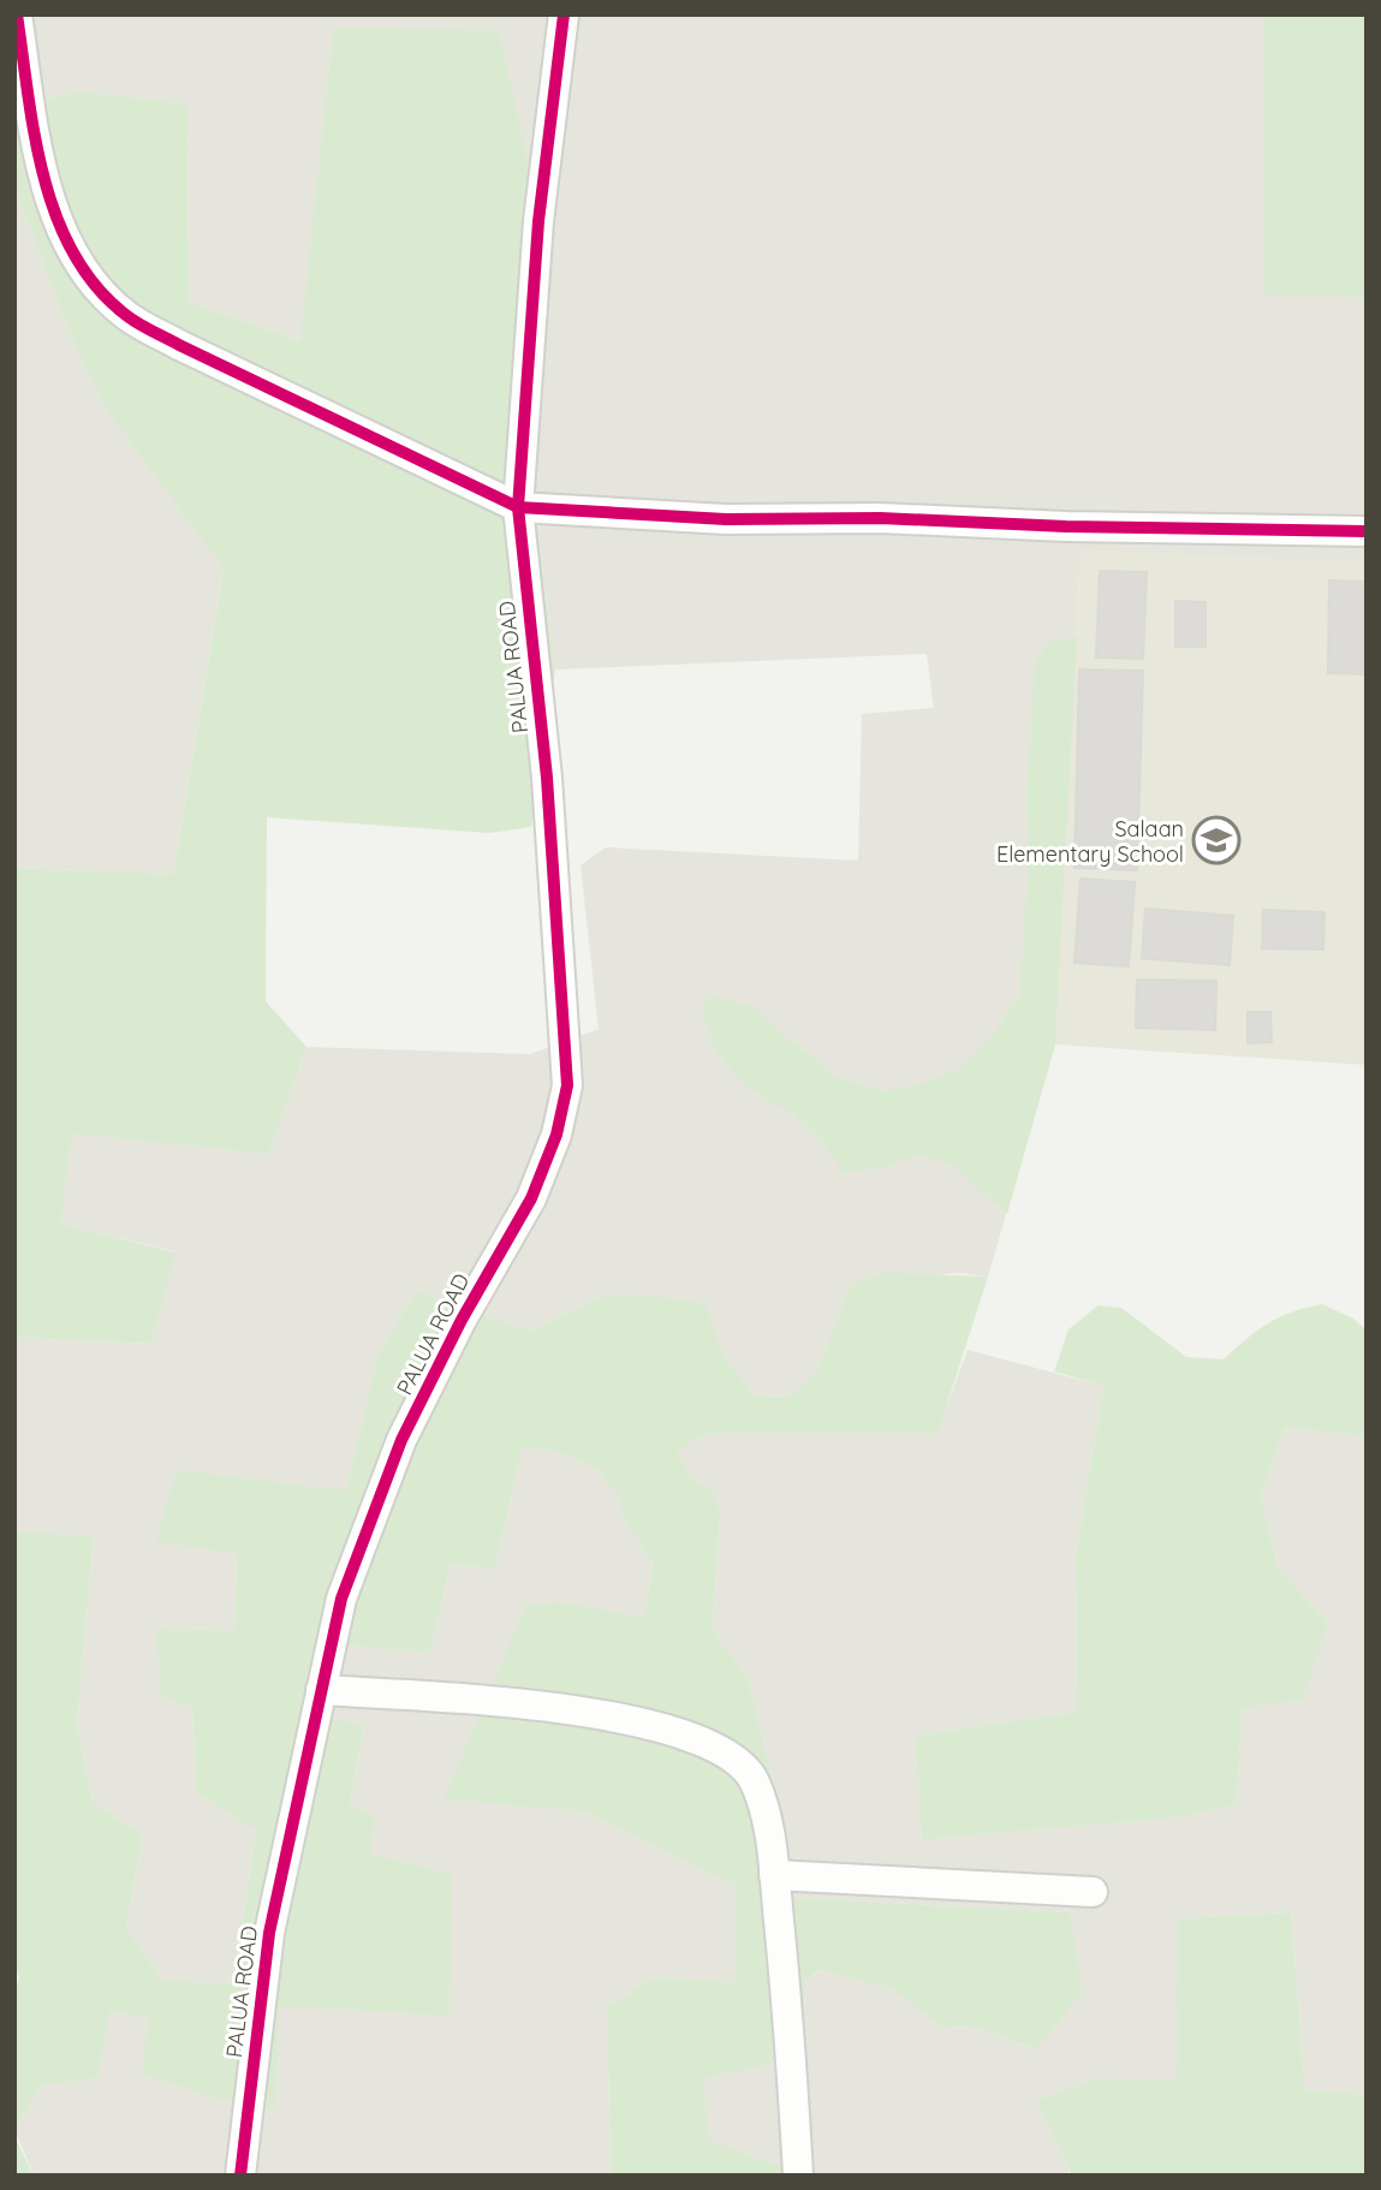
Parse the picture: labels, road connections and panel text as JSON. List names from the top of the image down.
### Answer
{
  "streets": {
    "street": ["PALUA ROAD"]
  },
  "places": {
    "school or university": ["Salaan Elementary School"]
  }
}
